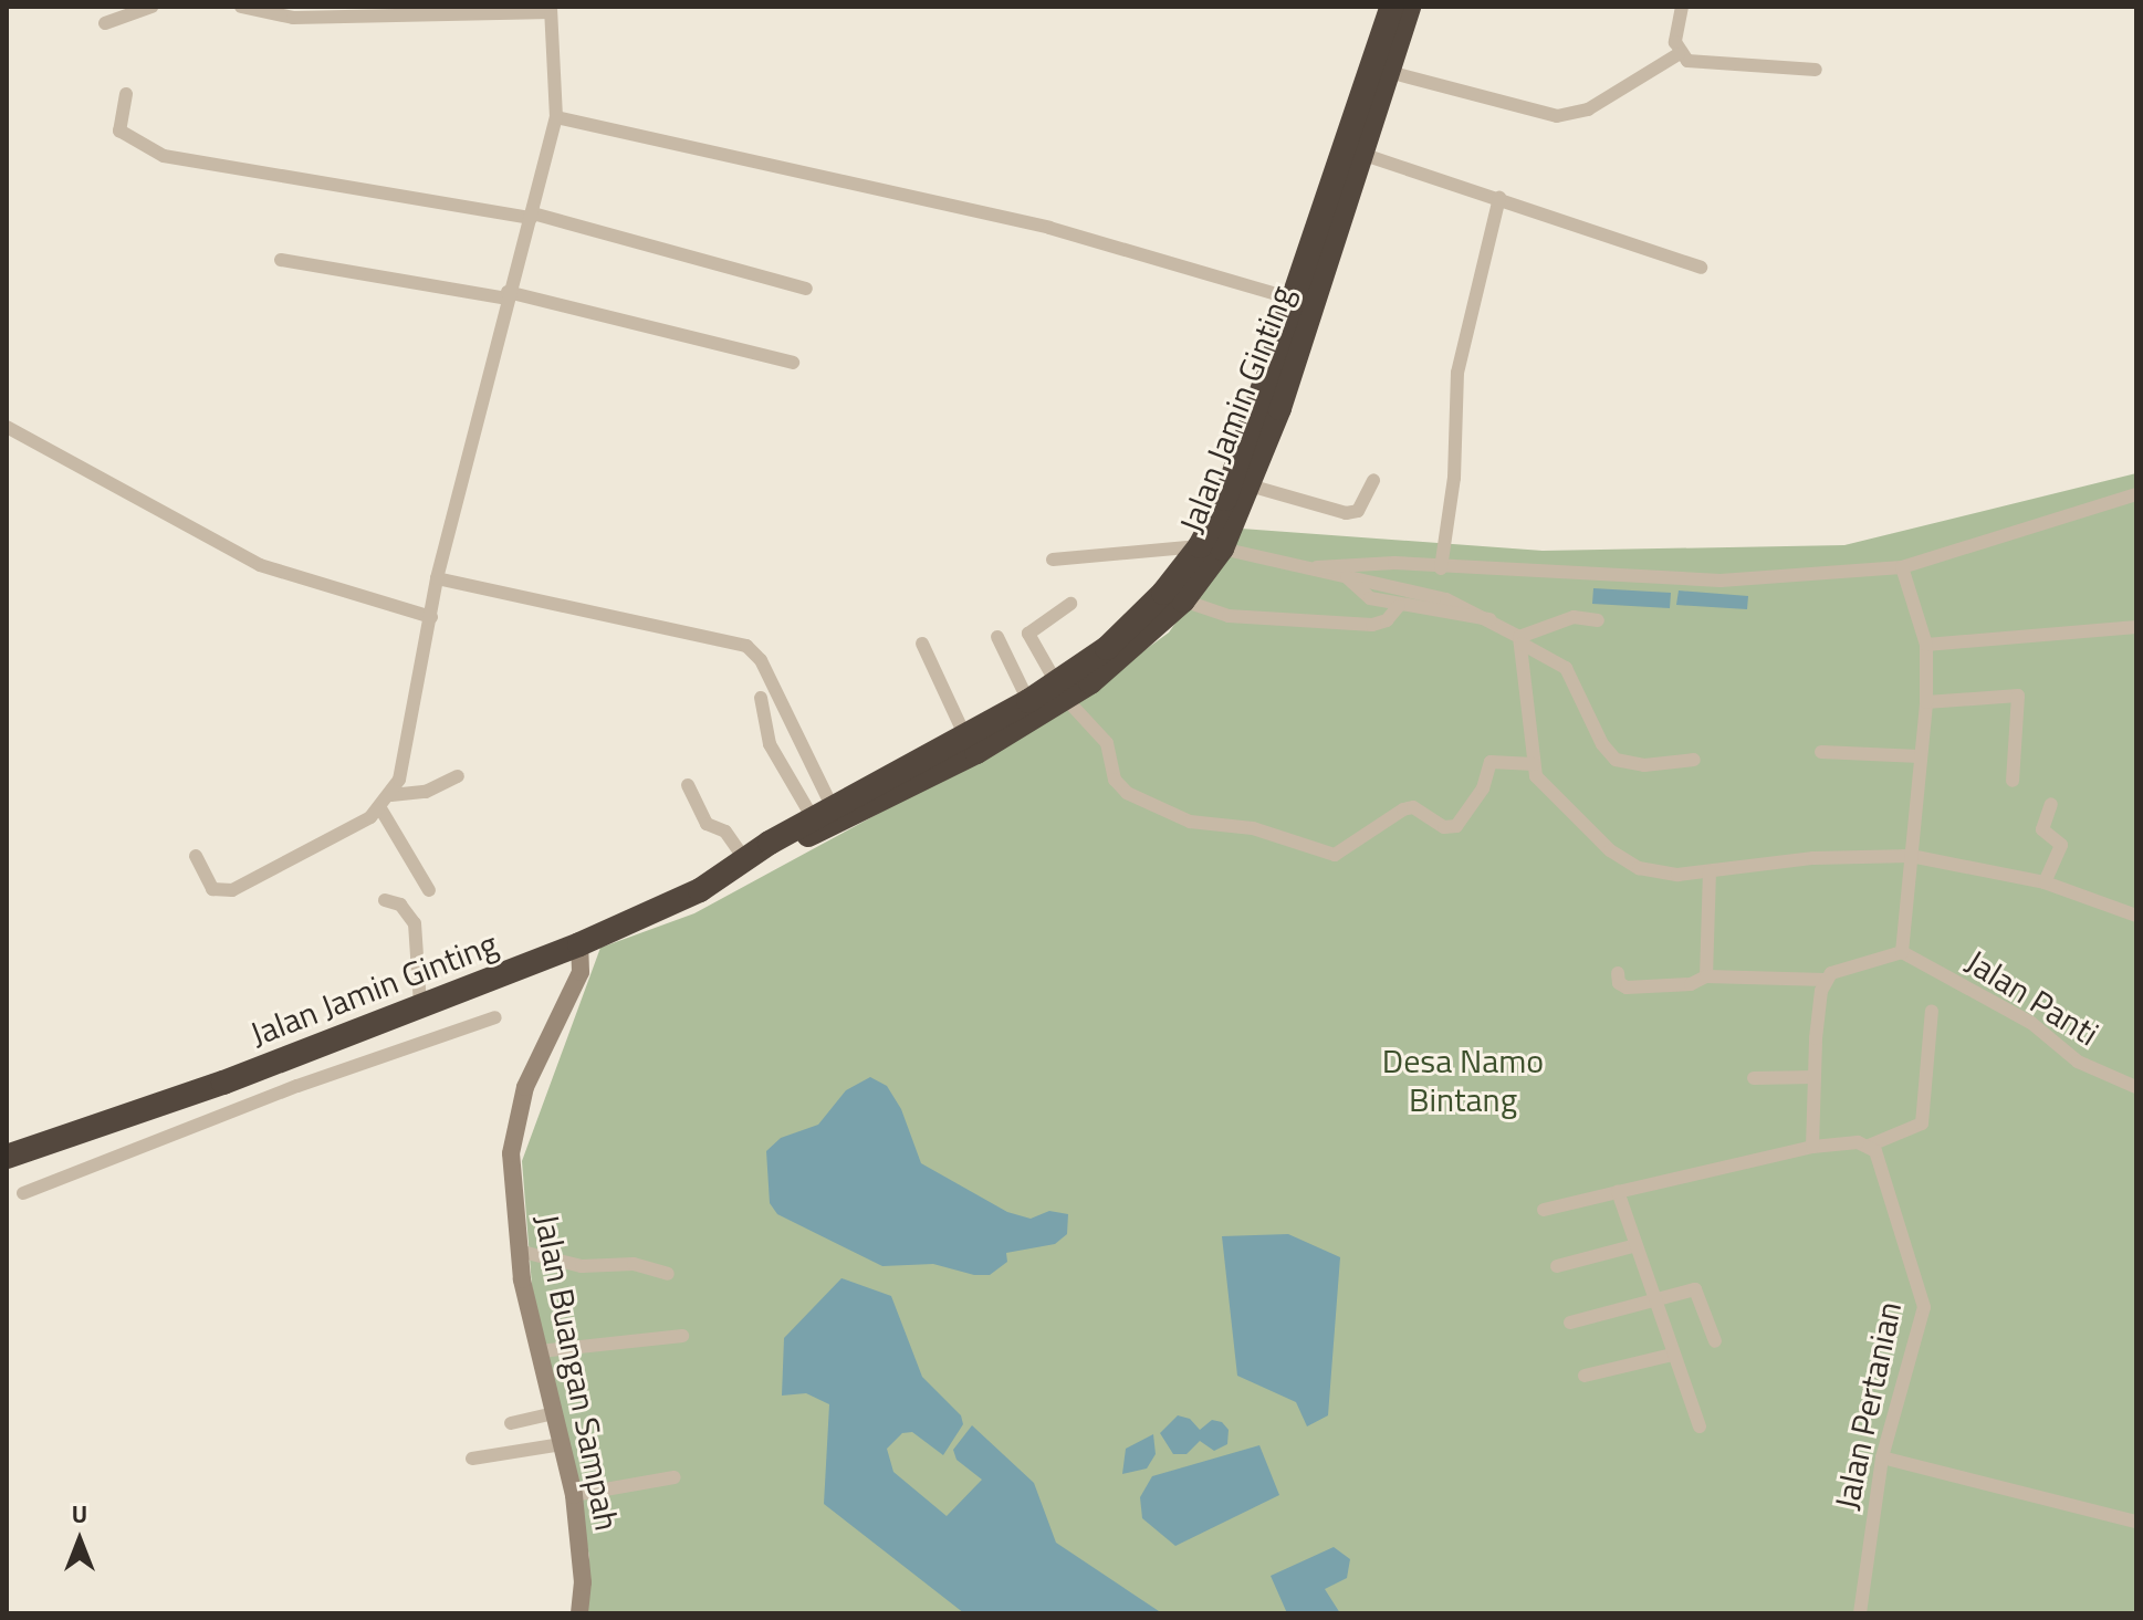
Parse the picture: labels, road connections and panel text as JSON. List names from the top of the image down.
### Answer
{
  "streets": {
    "highway": ["Jalan Jamin Ginting"],
    "street": ["Jalan Panti", "Jalan Buangan Sampah", "Jalan Pertanian"]
  },
  "crossings": [
    ["Jalan Jamin Ginting", "Jalan Buangan Sampah"]
  ],
  "parks": ["Desa Namo Bintang"],
  "north": "top"
}
